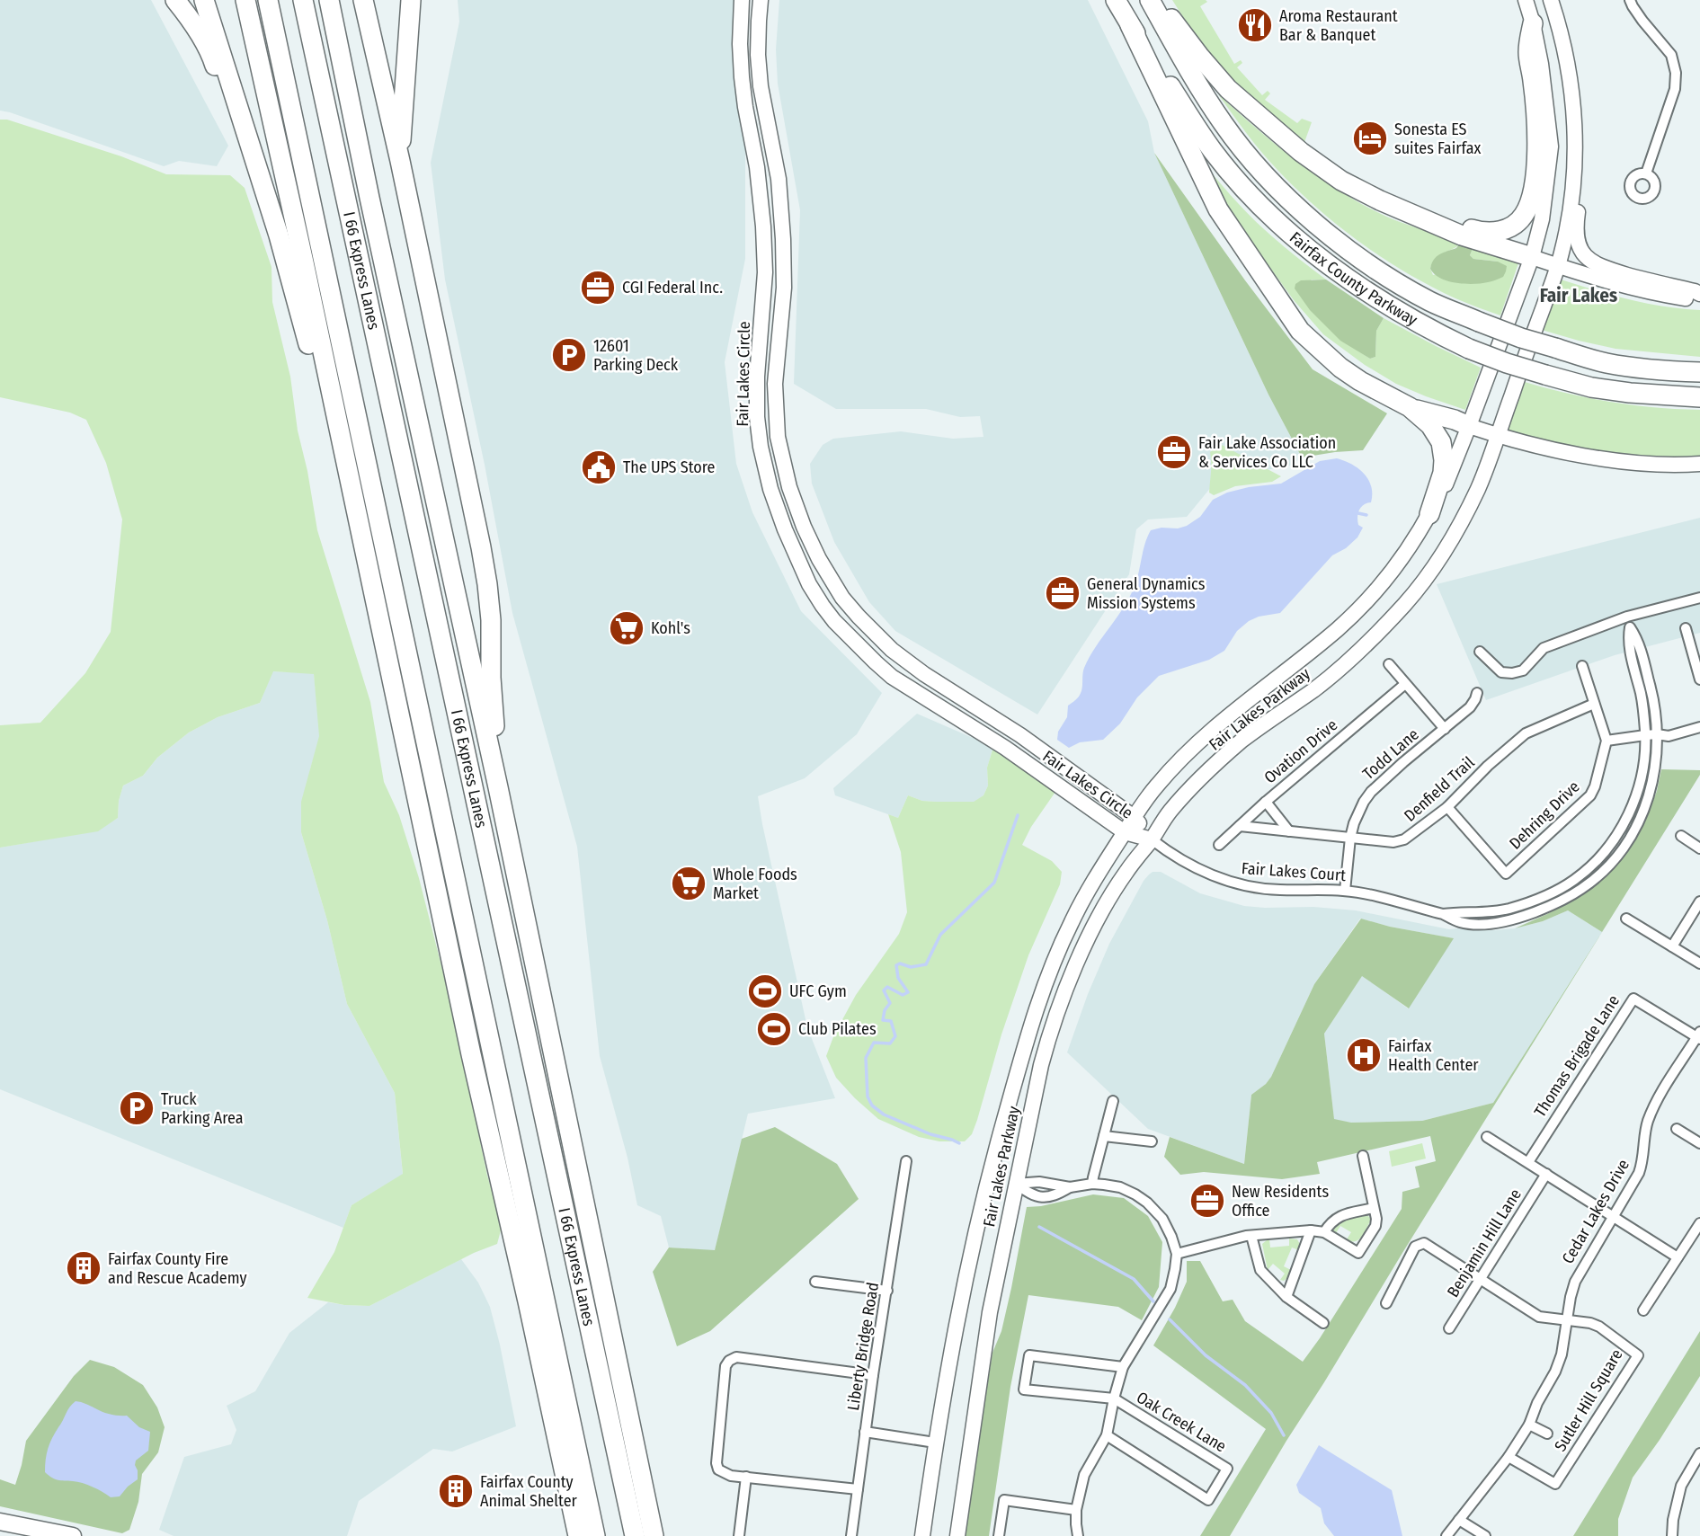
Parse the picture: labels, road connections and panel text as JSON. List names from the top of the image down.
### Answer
{
  "streets": {
    "highway": ["I 66 Express Lanes", "Fairfax County Parkway"],
    "main road": ["Fair Lakes Circle", "Fair Lakes Parkway"],
    "street": [
      "Ovation Drive",
      "Todd Lane",
      "Denfield Trail",
      "Dehring Drive",
      "Fair Lakes Court",
      "Thomas Brigade Lane",
      "Cedar Lakes Drive",
      "Benjamin Hill Lane",
      "Liberty Bridge Road",
      "Sutler Hill Square",
      "Oak Creek Lane"
    ]
  },
  "crossings": [
    ["Fair Lakes Circle", "Fair Lakes Parkway"],
    ["Fair Lakes Circle", "Fair Lakes Court"],
    ["Fair Lakes Parkway", "Fair Lakes Court"],
    ["Ovation Drive", "Denfield Trail"],
    ["Todd Lane", "Denfield Trail"],
    ["Todd Lane", "Fair Lakes Court"],
    ["Denfield Trail", "Dehring Drive"],
    ["Thomas Brigade Lane", "Cedar Lakes Drive"],
    ["Cedar Lakes Drive", "Sutler Hill Square"]
  ],
  "districts": ["Fair Lakes"],
  "places": {
    "restaurant": ["Aroma Restaurant Bar & Banquet"],
    "hotel": ["Sonesta ES suites Fairfax"],
    "office": [
      "CGI Federal Inc.",
      "Fair Lake Association & Services Co LLC",
      "General Dynamics Mission Systems",
      "New Residents Office"
    ],
    "parking": ["12601 Parking Deck", "Truck Parking Area"],
    "public building": ["The UPS Store"],
    "supermarket": ["Kohl's", "Whole Foods Market"],
    "sports": ["UFC Gym", "Club Pilates"],
    "hospital": ["Fairfax Health Center"],
    "building": ["Fairfax County Fire and Rescue Academy", "Fairfax County Animal Shelter"]
  }
}
